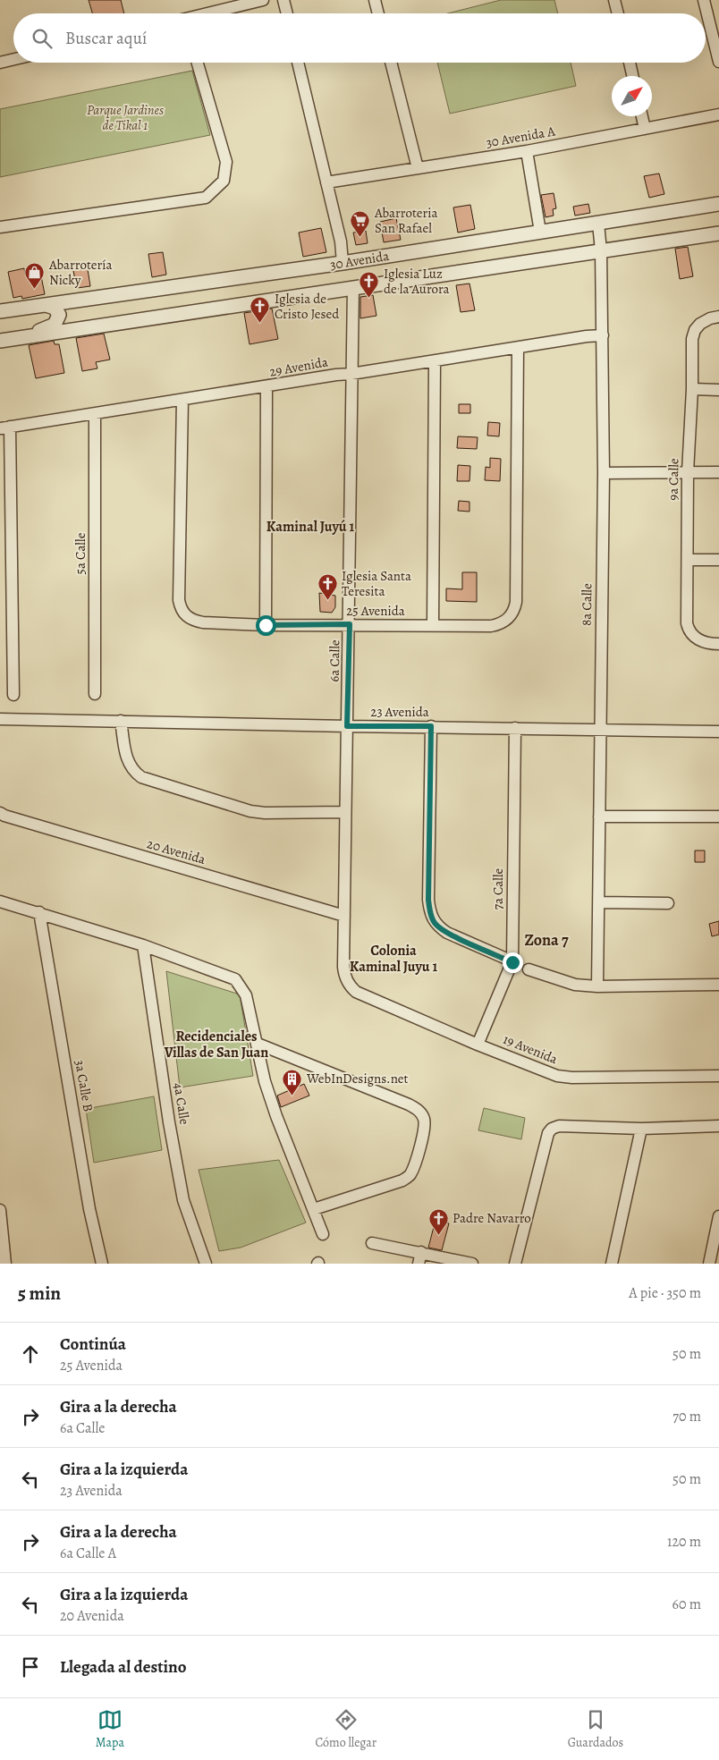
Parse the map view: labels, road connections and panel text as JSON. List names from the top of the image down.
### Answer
{
  "streets": {
    "street": [
      "30 Avenida A",
      "30 Avenida",
      "29 Avenida",
      "9a Calle",
      "5a Calle",
      "8a Calle",
      "25 Avenida",
      "6a Calle",
      "23 Avenida",
      "20 Avenida",
      "7a Calle",
      "19 Avenida",
      "3a Calle B",
      "4a Calle"
    ]
  },
  "crossings": [
    ["30 Avenida", "8a Calle"],
    ["30 Avenida", "6a Calle"],
    ["29 Avenida", "5a Calle"],
    ["29 Avenida", "8a Calle"],
    ["29 Avenida", "25 Avenida"],
    ["29 Avenida", "6a Calle"],
    ["8a Calle", "23 Avenida"],
    ["25 Avenida", "6a Calle"],
    ["6a Calle", "23 Avenida"],
    ["6a Calle", "20 Avenida"],
    ["6a Calle", "19 Avenida"],
    ["23 Avenida", "7a Calle"],
    ["7a Calle", "19 Avenida"]
  ],
  "districts": [
    "Kaminal Juyú 1",
    "Zona 7",
    "Colonia Kaminal Juyu 1",
    "Recidenciales Villas de San Juan"
  ],
  "parks": ["Parque Jardines de Tikal 1"],
  "places": {
    "supermarket": ["Abarroteria San Rafael"],
    "shop": ["Abarrotería Nicky"],
    "church": [
      "Iglesia Luz de la Aurora",
      "Iglesia de Cristo Jesed",
      "Iglesia Santa Teresita",
      "Padre Navarro"
    ],
    "building": ["WebInDesigns.net"]
  },
  "north": "top right",
  "page": {
    "search": "Buscar aquí",
    "heading": ["5 min", "A pie · 350 m"],
    "list": [
      ["Continúa", "25 Avenida", "50 m"],
      ["Gira a la derecha", "6a Calle", "70 m"],
      ["Gira a la izquierda", "23 Avenida", "50 m"],
      ["Gira a la derecha", "6a Calle A", "120 m"],
      ["Gira a la izquierda", "20 Avenida", "60 m"],
      "Llegada al destino"
    ],
    "nav": ["Mapa", "Cómo llegar", "Guardados"]
  }
}
